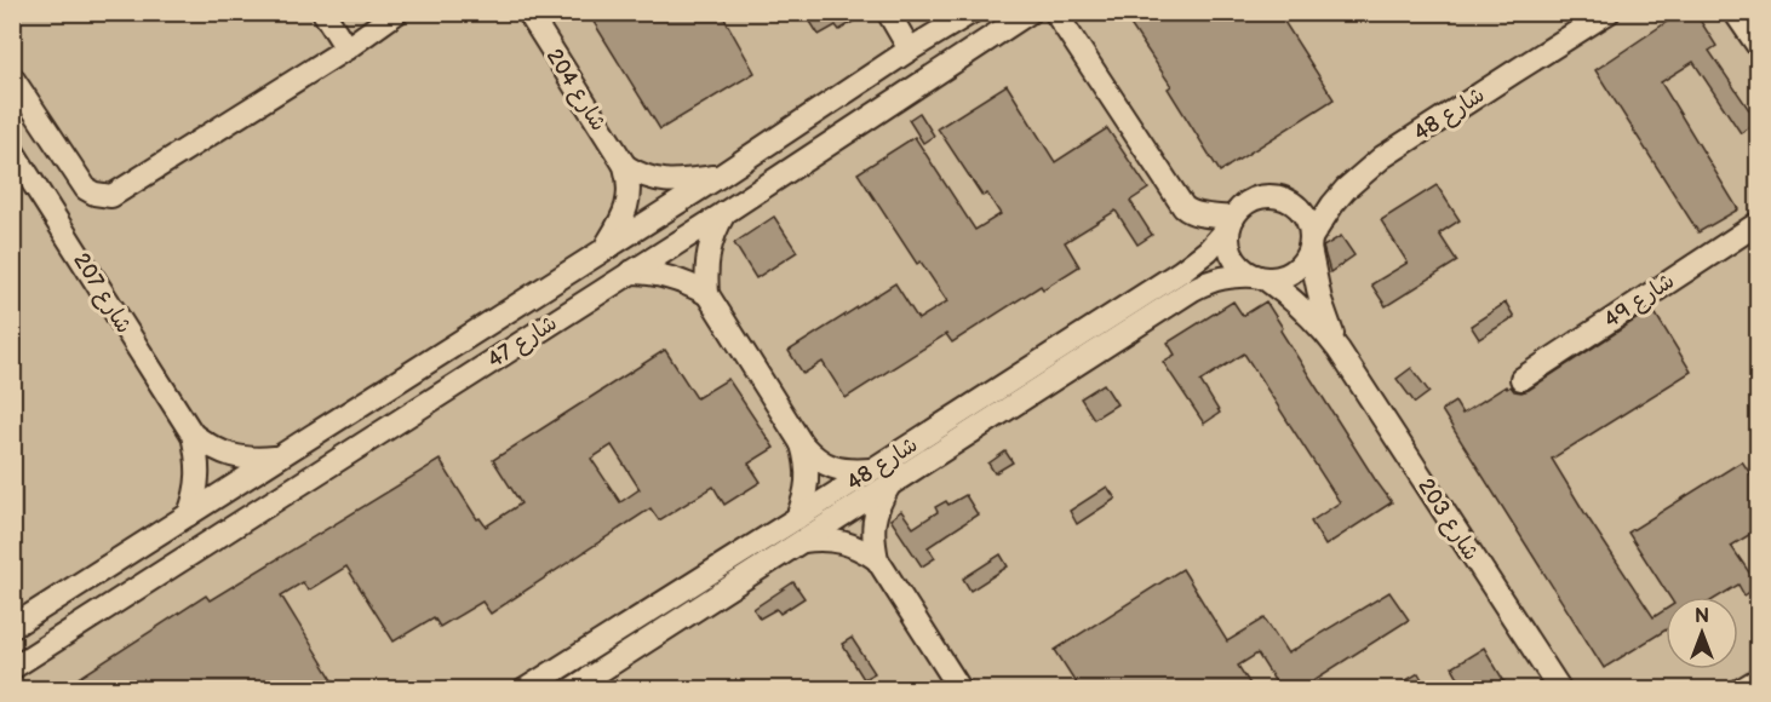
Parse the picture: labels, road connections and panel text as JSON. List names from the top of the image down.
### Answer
{
  "streets": {
    "street": [
      "شارع 204",
      "شارع 48",
      "شارع 207",
      "شارع 49",
      "شارع 47",
      "شارع 203"
    ]
  },
  "crossings": [
    ["شارع 204", "شارع 47"],
    ["شارع 48", "شارع 203"],
    ["شارع 207", "شارع 47"]
  ],
  "north": "top"
}
